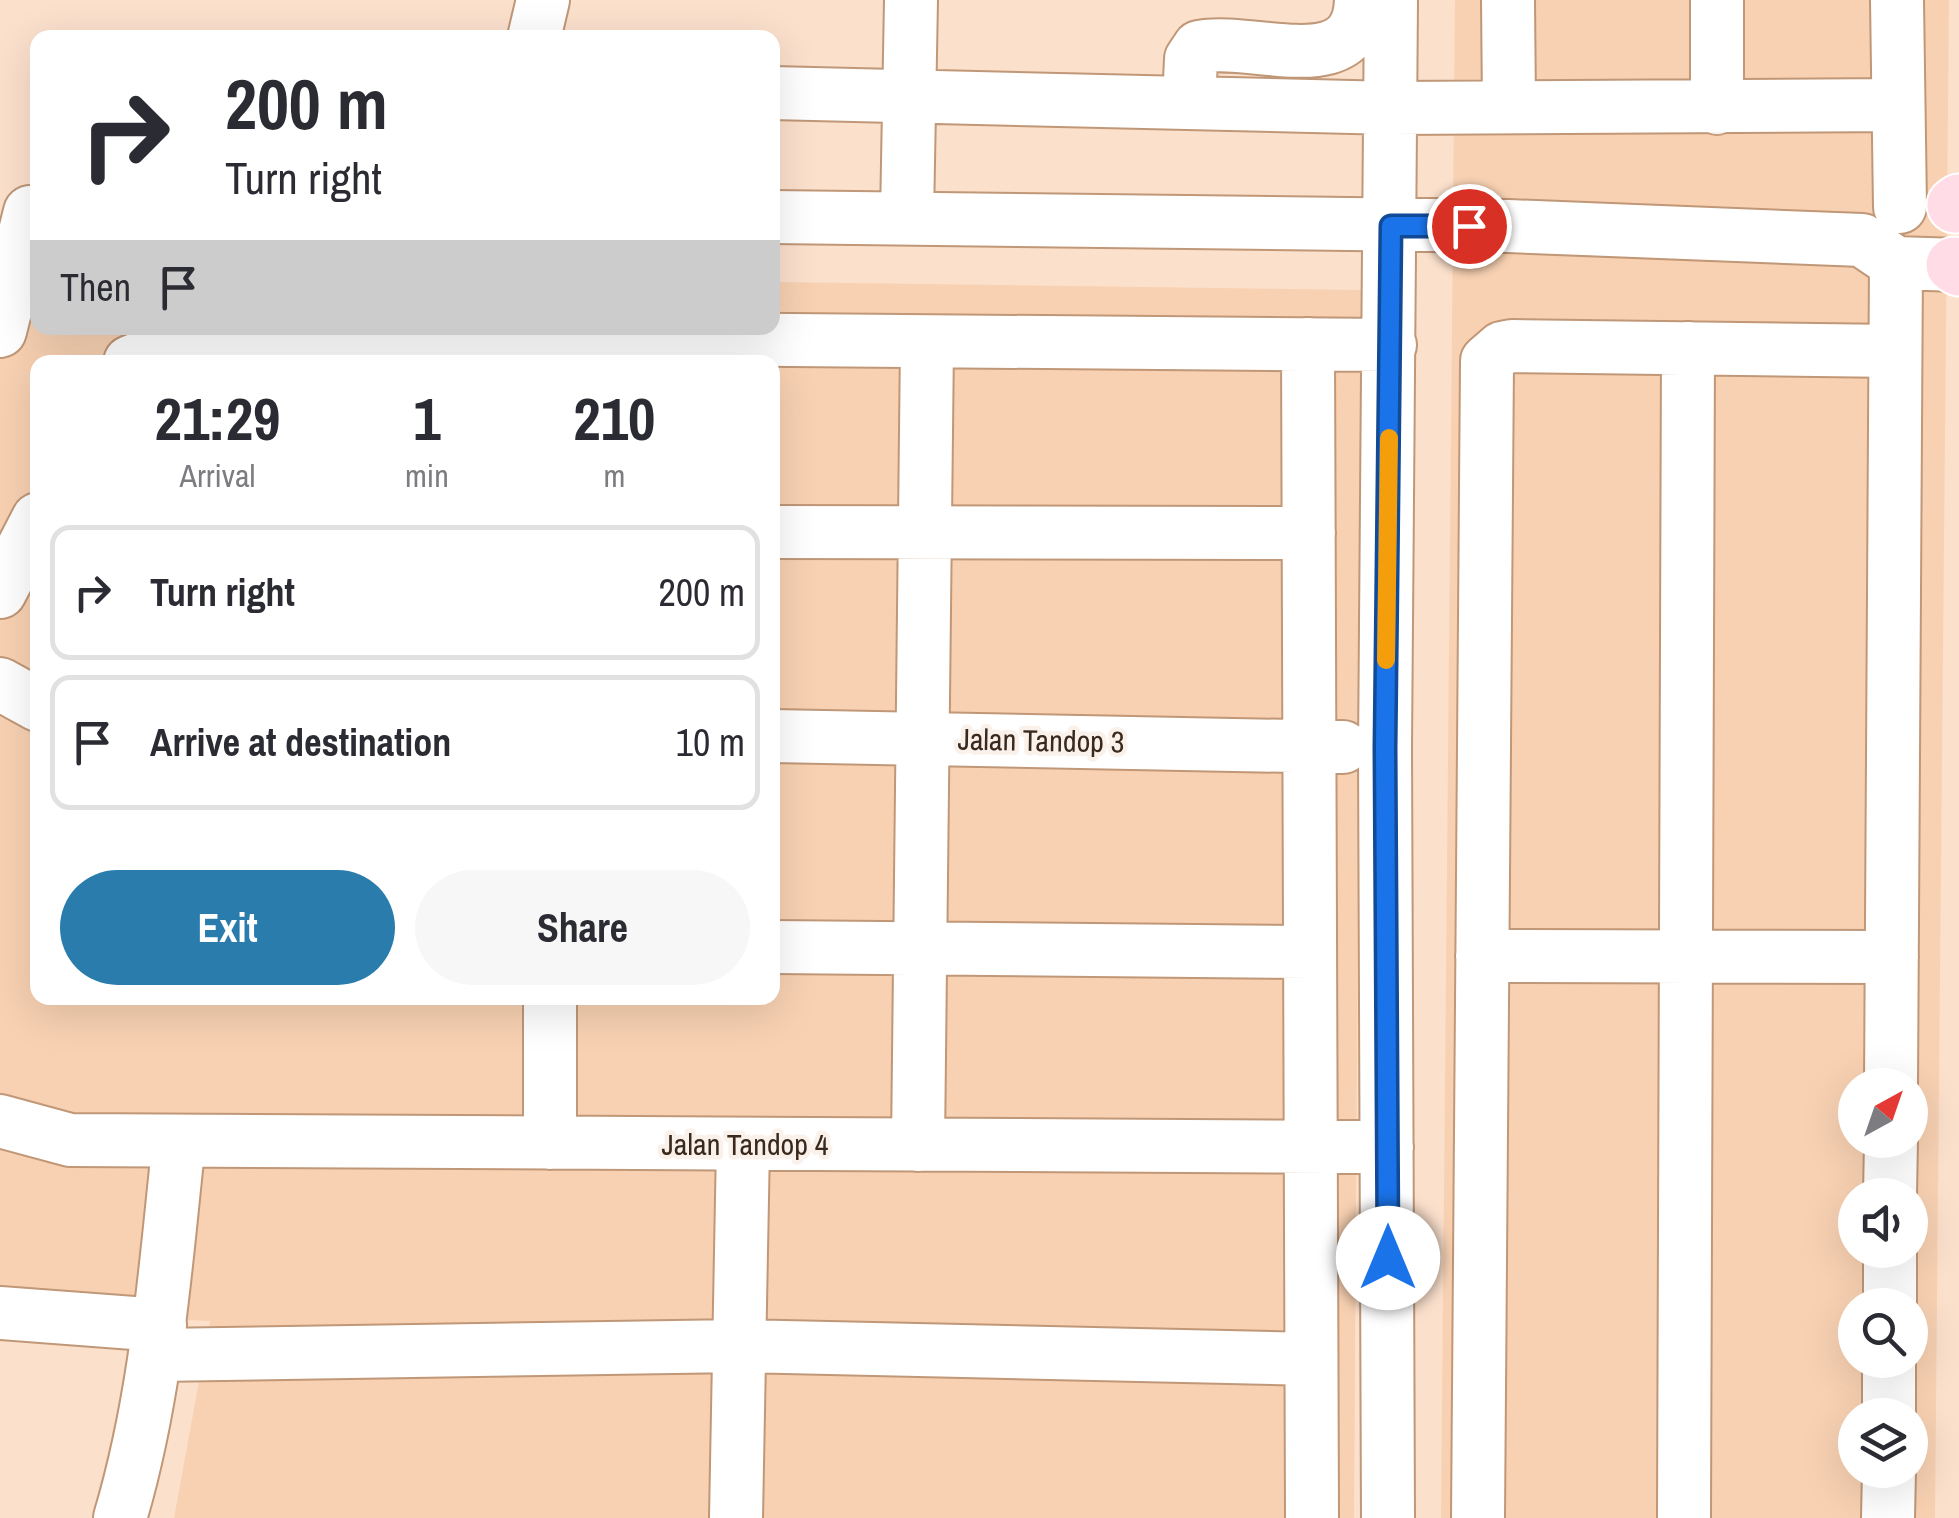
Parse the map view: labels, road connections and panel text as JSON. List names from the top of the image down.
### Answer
{
  "streets": {
    "street": ["Jalan Tandop 3", "Jalan Tandop 4"]
  },
  "north": "top right",
  "page": {
    "turn": ["200 m", "Turn right"],
    "then": "Then",
    "eta": [
      "21:29",
      "Arrival",
      "1",
      "min",
      "210",
      "m"
    ],
    "list": [
      {
        "name": "Turn right",
        "value": "200 m"
      },
      {
        "name": "Arrive at destination",
        "value": "10 m"
      }
    ],
    "buttons": ["Exit", "Share"]
  }
}
